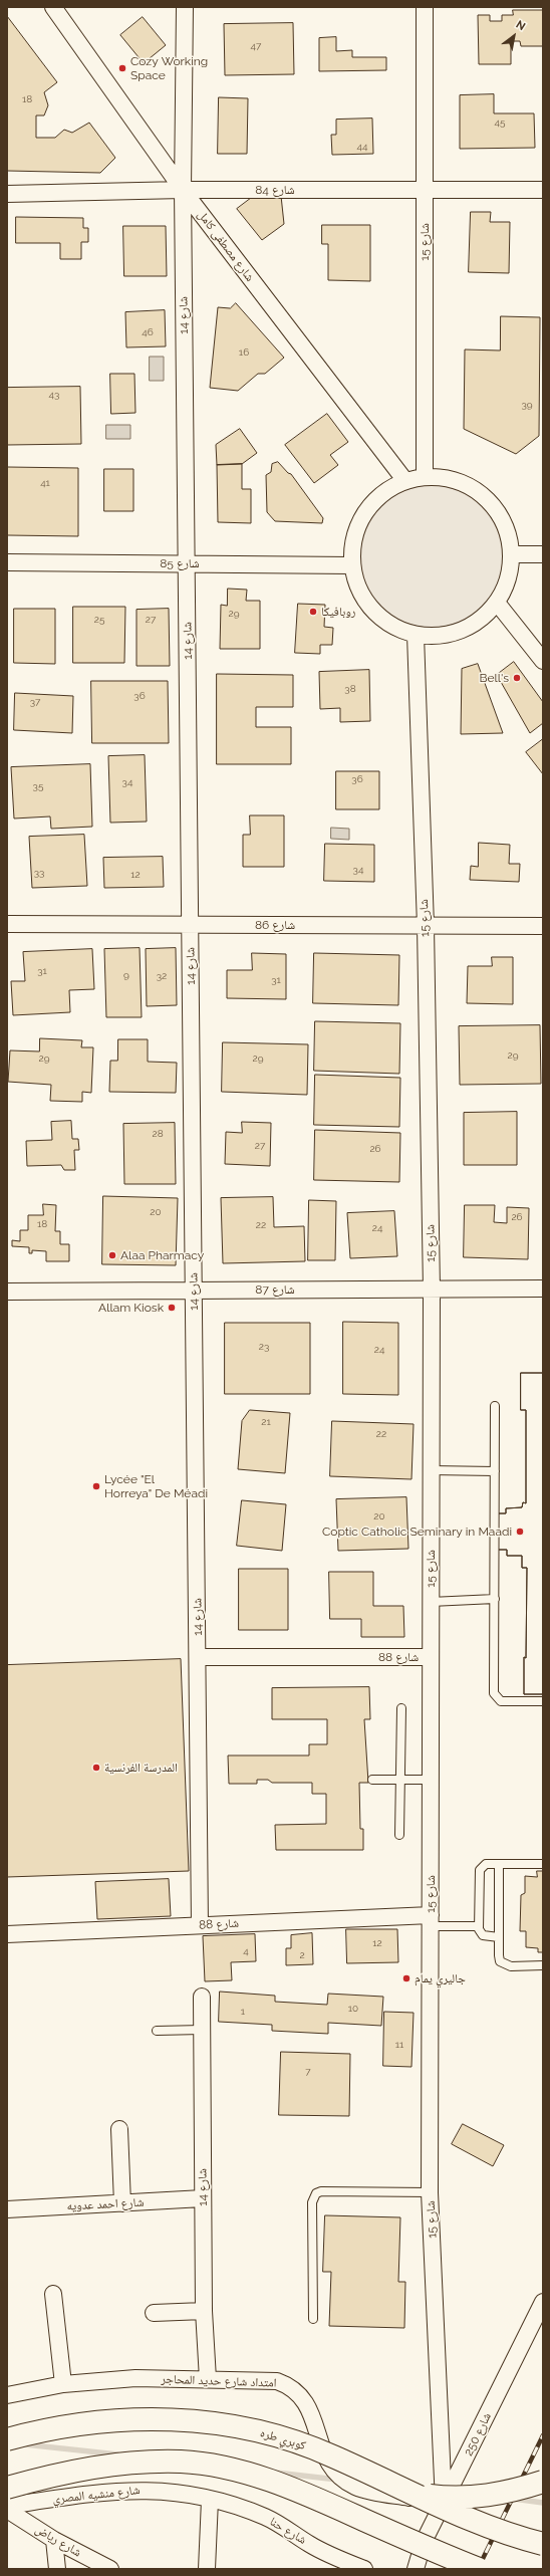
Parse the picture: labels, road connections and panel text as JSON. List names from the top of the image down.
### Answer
{
  "streets": {
    "main road": ["كوبري طره"],
    "street": [
      "شارع 84",
      "شارع 15",
      "شارع مصطفى كامل",
      "شارع 14",
      "شارع 85",
      "شارع 86",
      "شارع 87",
      "شارع 88",
      "شارع احمد عدويه",
      "امتداد شارع حديد المحاجر",
      "شارع 250",
      "شارع منشيه المصري",
      "شارع حنا",
      "شارع رياض"
    ]
  },
  "crossings": [
    ["شارع 84", "شارع 15"],
    ["شارع 84", "شارع مصطفى كامل"],
    ["شارع 84", "شارع 14"],
    ["شارع 15", "شارع 86"],
    ["شارع 15", "شارع 87"],
    ["شارع 15", "شارع 88"],
    ["شارع 15", "امتداد شارع حديد المحاجر"],
    ["شارع 15", "شارع 250"],
    ["شارع مصطفى كامل", "شارع 14"],
    ["شارع 14", "شارع 85"],
    ["شارع 14", "شارع 86"],
    ["شارع 14", "شارع 87"],
    ["شارع 14", "شارع 88"],
    ["شارع 14", "شارع احمد عدويه"],
    ["شارع 14", "امتداد شارع حديد المحاجر"],
    ["امتداد شارع حديد المحاجر", "شارع 250"],
    ["شارع منشيه المصري", "شارع حنا"]
  ],
  "places": [
    "Cozy Working Space",
    "روبافيكا",
    "Bell's",
    "Alaa Pharmacy",
    "Allam Kiosk",
    "Lycée \"El Horreya\" De Méadi",
    "Coptic Catholic Seminary in Maadi",
    "المدرسة الفرنسية",
    "جاليري يمام"
  ],
  "house_numbers": [
    "47",
    "18",
    "45",
    "44",
    "46",
    "16",
    "43",
    "39",
    "41",
    "29",
    "25",
    "27",
    "38",
    "36",
    "37",
    "36",
    "34",
    "35",
    "34",
    "33",
    "12",
    "31",
    "9",
    "32",
    "31",
    "29",
    "29",
    "29",
    "28",
    "27",
    "26",
    "20",
    "26",
    "18",
    "22",
    "24",
    "23",
    "24",
    "21",
    "22",
    "20",
    "12",
    "4",
    "2",
    "10",
    "1",
    "11",
    "7"
  ],
  "north": "top right"
}
